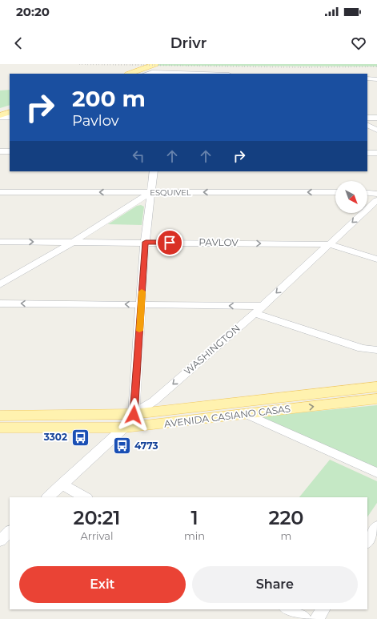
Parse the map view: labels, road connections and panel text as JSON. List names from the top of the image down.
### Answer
{
  "streets": {
    "main road": ["AVENIDA CASIANO CASAS"],
    "street": ["ESQUIVEL", "PAVLOV", "WASHINGTON"]
  },
  "crossings": [
    ["PAVLOV", "WASHINGTON"],
    ["WASHINGTON", "AVENIDA CASIANO CASAS"]
  ],
  "one_way": ["ESQUIVEL", "WASHINGTON"],
  "places": {
    "bus stop": ["3302", "4773"]
  },
  "north": "bottom right",
  "page": {
    "status": "20:20",
    "header": "Drivr",
    "turn": ["200 m", "Pavlov"],
    "eta": [
      "20:21",
      "Arrival",
      "1",
      "min",
      "220",
      "m"
    ],
    "buttons": ["Exit", "Share"]
  }
}
